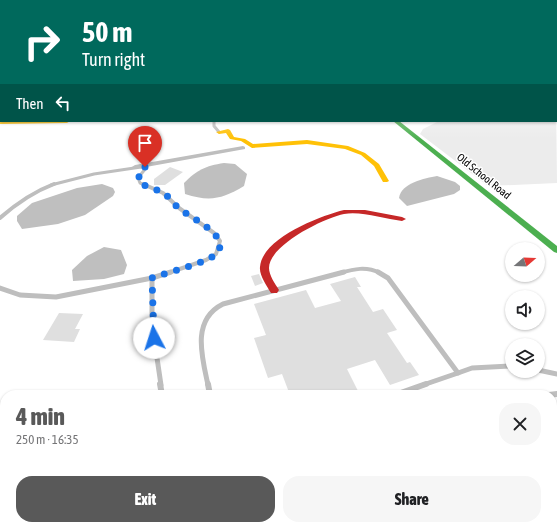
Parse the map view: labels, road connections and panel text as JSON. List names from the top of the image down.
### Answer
{
  "streets": {
    "street": ["Old School Road"]
  },
  "north": "right",
  "page": {
    "turn": ["50 m", "Turn right"],
    "then": "Then",
    "heading": ["4 min", "250 m · 16:35"],
    "buttons": ["Exit", "Share"]
  }
}
